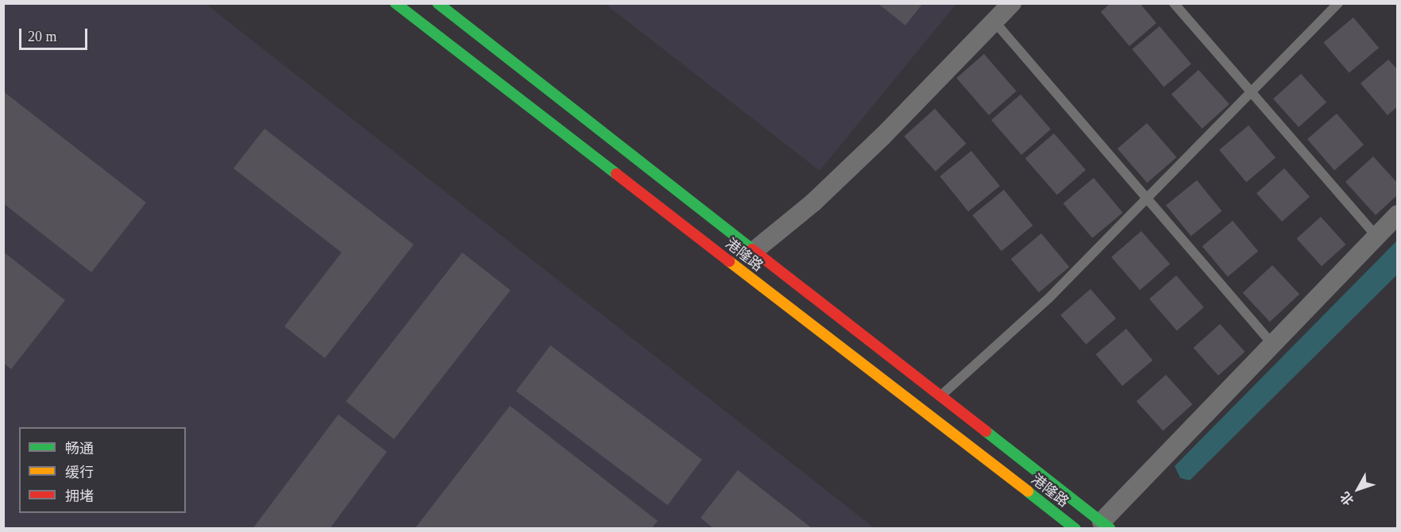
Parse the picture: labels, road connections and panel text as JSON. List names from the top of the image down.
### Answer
{
  "streets": {
    "main road": ["港隆路"]
  },
  "legend": ["畅通", "缓行", "拥堵"],
  "scale_bar": "20 m",
  "north": "bottom left"
}
